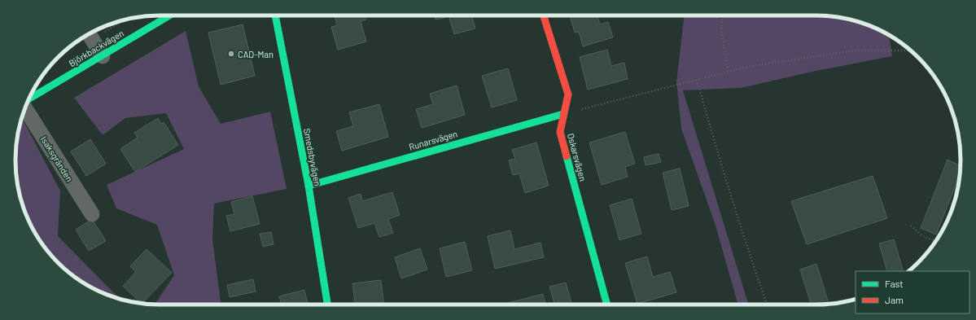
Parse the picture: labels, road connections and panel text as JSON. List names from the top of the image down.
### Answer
{
  "streets": {
    "street": [
      "Björkbackvägen",
      "Runarsvägen",
      "Smedsbyvägen",
      "Oskarsvägen",
      "Isaksgränden"
    ]
  },
  "crossings": [
    ["Runarsvägen", "Smedsbyvägen"],
    ["Runarsvägen", "Oskarsvägen"]
  ],
  "places": ["CAD-Man"],
  "legend": ["Fast", "Jam"]
}
